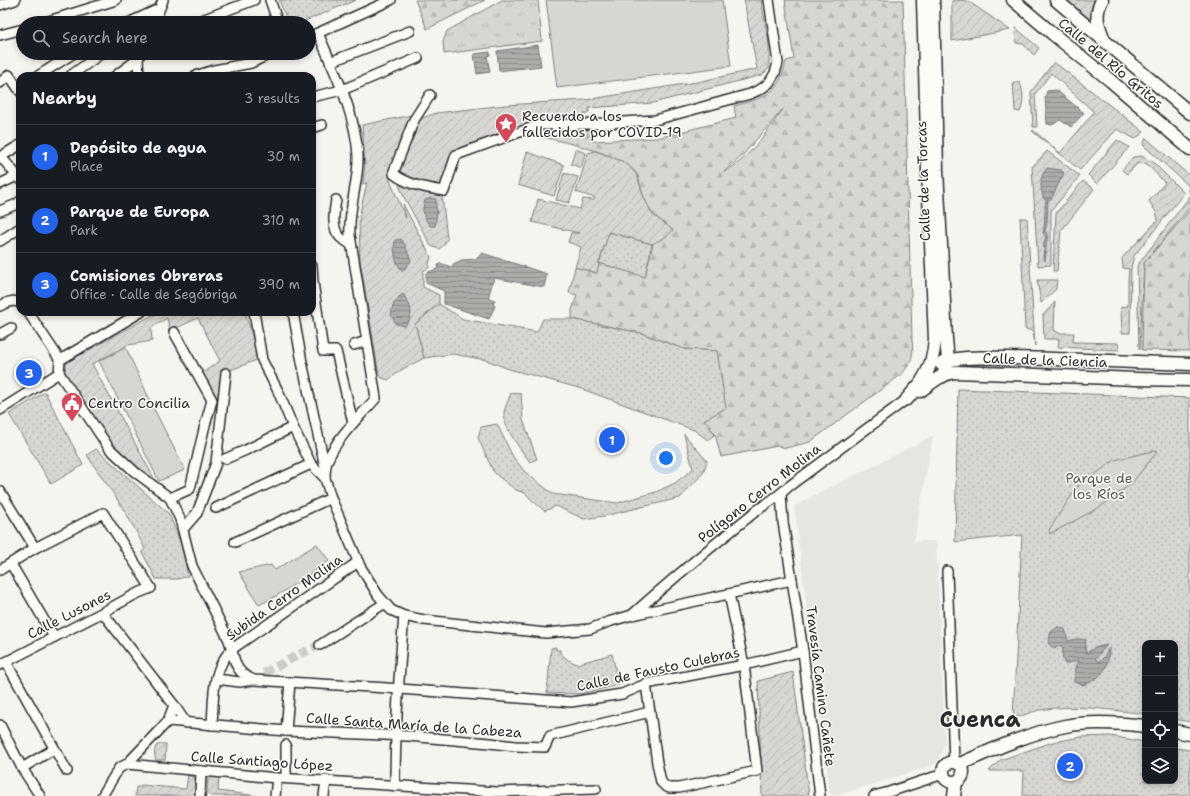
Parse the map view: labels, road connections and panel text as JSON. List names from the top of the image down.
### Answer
{
  "streets": {
    "street": [
      "Calle del Río Gritos",
      "Calle de la Torcas",
      "Calle de la Ciencia",
      "Polígono Cerro Molina",
      "Subida Cerro Molina",
      "Calle Lusones",
      "Calle de Fausto Culebras",
      "Travesía Camino Cañete",
      "Calle Santa María de la Cabeza",
      "Calle Santiago López"
    ]
  },
  "crossings": [
    ["Calle de la Torcas", "Calle de la Ciencia"],
    ["Calle de la Ciencia", "Polígono Cerro Molina"],
    ["Polígono Cerro Molina", "Travesía Camino Cañete"],
    ["Subida Cerro Molina", "Calle Santa María de la Cabeza"],
    ["Calle de Fausto Culebras", "Travesía Camino Cañete"]
  ],
  "districts": ["Cuenca"],
  "parks": ["Parque de los Ríos"],
  "places": {
    "place": ["Recuerdo a los fallecidos por COVID-19"],
    "public building": ["Centro Concilia"]
  },
  "page": {
    "search": "Search here",
    "heading": ["Nearby", "3 results"],
    "list": [
      {
        "mark": "1",
        "name": "Depósito de agua",
        "note": "Place",
        "value": "30 m"
      },
      {
        "mark": "2",
        "name": "Parque de Europa",
        "note": "Park",
        "value": "310 m"
      },
      {
        "mark": "3",
        "name": "Comisiones Obreras",
        "note": "Office · Calle de Segóbriga",
        "value": "390 m"
      }
    ],
    "pins": ["3", "1", "2"],
    "map_buttons": ["+", "−"]
  }
}
